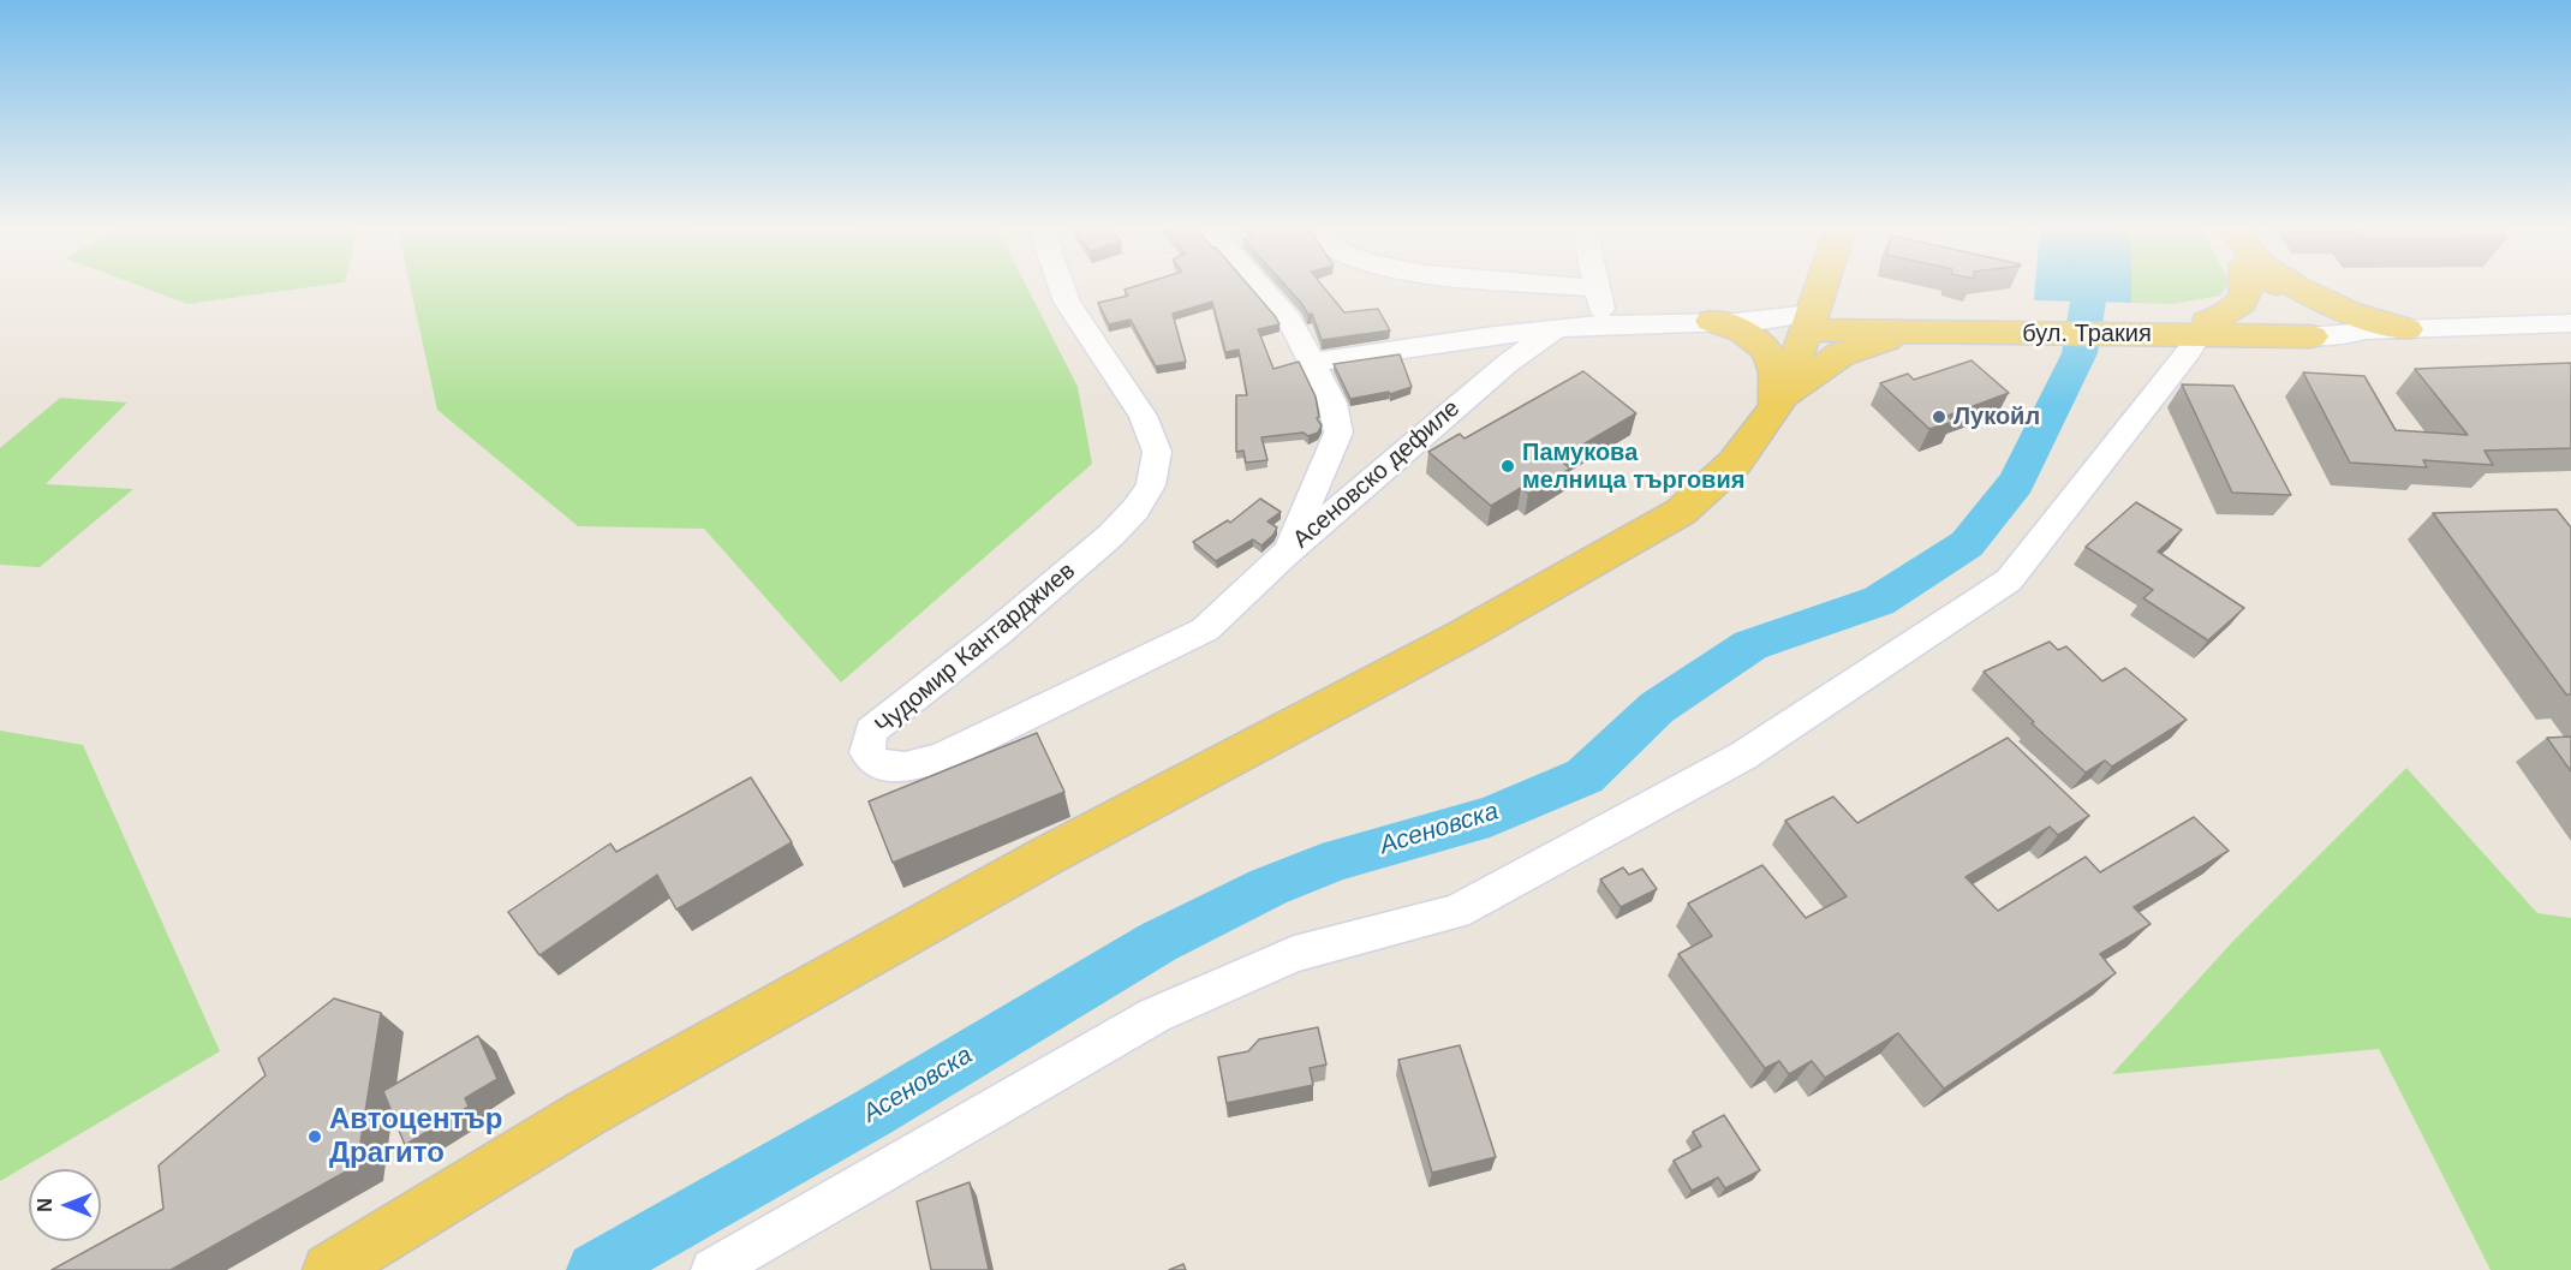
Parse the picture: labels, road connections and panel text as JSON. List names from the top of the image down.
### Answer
{
  "streets": {
    "main road": ["бул. Тракия"],
    "street": ["Асеновско дефиле", "Чудомир Кантарджиев"]
  },
  "crossings": [
    ["Асеновско дефиле", "Чудомир Кантарджиев"]
  ],
  "water": ["Асеновска"],
  "places": ["Лукойл", "Памукова мелница търговия", "Автоцентър Драгито"],
  "north": "left"
}
